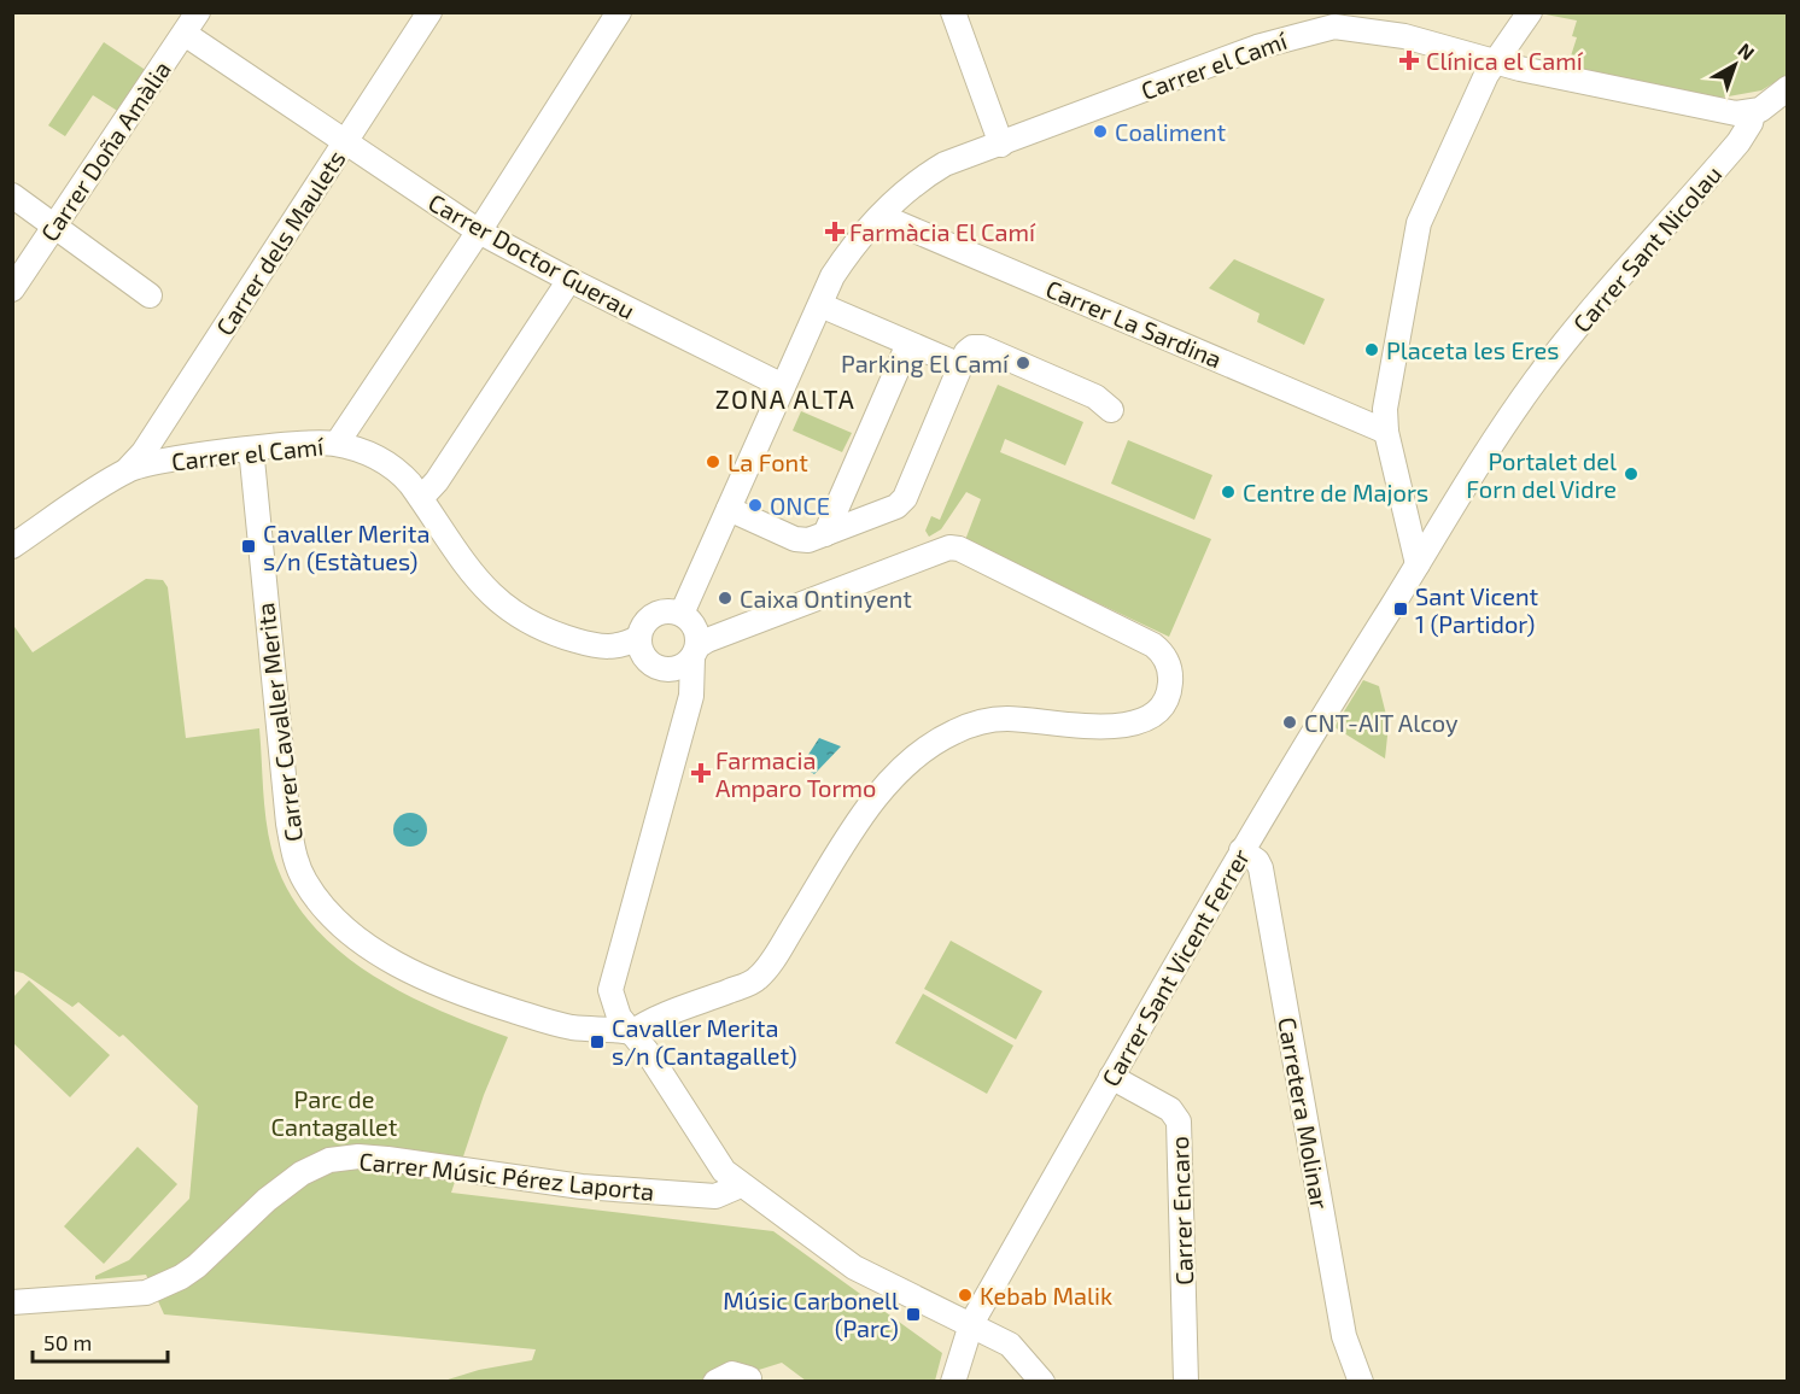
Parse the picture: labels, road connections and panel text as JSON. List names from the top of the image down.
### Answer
{
  "streets": {
    "street": [
      "Carrer el Camí",
      "Carrer Doña Amàlia",
      "Carrer dels Maulets",
      "Carrer Sant Nicolau",
      "Carrer Doctor Guerau",
      "Carrer La Sardina",
      "Carrer Cavaller Merita",
      "Carrer Sant Vicent Ferrer",
      "Carretera Molinar",
      "Carrer Músic Pérez Laporta",
      "Carrer Encaro"
    ]
  },
  "crossings": [
    ["Carrer el Camí", "Carrer dels Maulets"],
    ["Carrer el Camí", "Carrer Sant Nicolau"],
    ["Carrer el Camí", "Carrer Doctor Guerau"],
    ["Carrer el Camí", "Carrer La Sardina"],
    ["Carrer el Camí", "Carrer Cavaller Merita"],
    ["Carrer Doña Amàlia", "Carrer Doctor Guerau"],
    ["Carrer dels Maulets", "Carrer Doctor Guerau"],
    ["Carrer Sant Nicolau", "Carrer Sant Vicent Ferrer"],
    ["Carrer Sant Vicent Ferrer", "Carretera Molinar"],
    ["Carrer Sant Vicent Ferrer", "Carrer Encaro"]
  ],
  "districts": ["ZONA ALTA"],
  "parks": ["Parc de Cantagallet"],
  "places": {
    "health": ["Clínica el Camí", "Farmàcia El Camí", "Farmacia Amparo Tormo"],
    "other": [
      "Coaliment",
      "Placeta les Eres",
      "Parking El Camí",
      "La Font",
      "Portalet del Forn del Vidre",
      "Centre de Majors",
      "ONCE",
      "Caixa Ontinyent",
      "CNT-AIT Alcoy",
      "Kebab Malik"
    ],
    "transit": [
      "Cavaller Merita s/n (Estàtues)",
      "Sant Vicent 1 (Partidor)",
      "Cavaller Merita s/n (Cantagallet)",
      "Músic Carbonell (Parc)"
    ]
  },
  "scale_bar": "50 m",
  "north": "top right"
}
